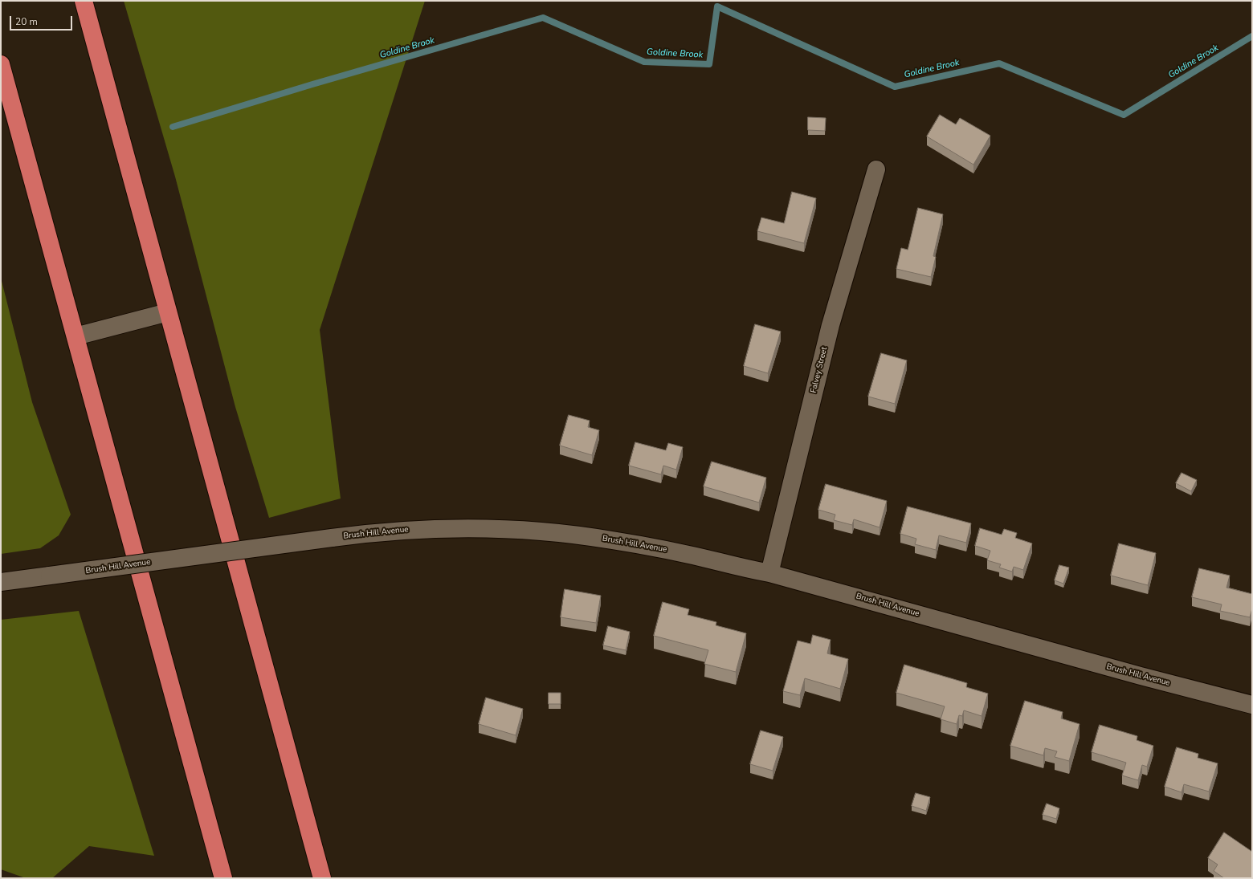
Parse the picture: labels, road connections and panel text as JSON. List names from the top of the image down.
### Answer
{
  "streets": {
    "street": ["Falvey Street", "Brush Hill Avenue"]
  },
  "crossings": [
    ["Falvey Street", "Brush Hill Avenue"]
  ],
  "water": ["Goldine Brook"],
  "scale_bar": "20 m"
}
